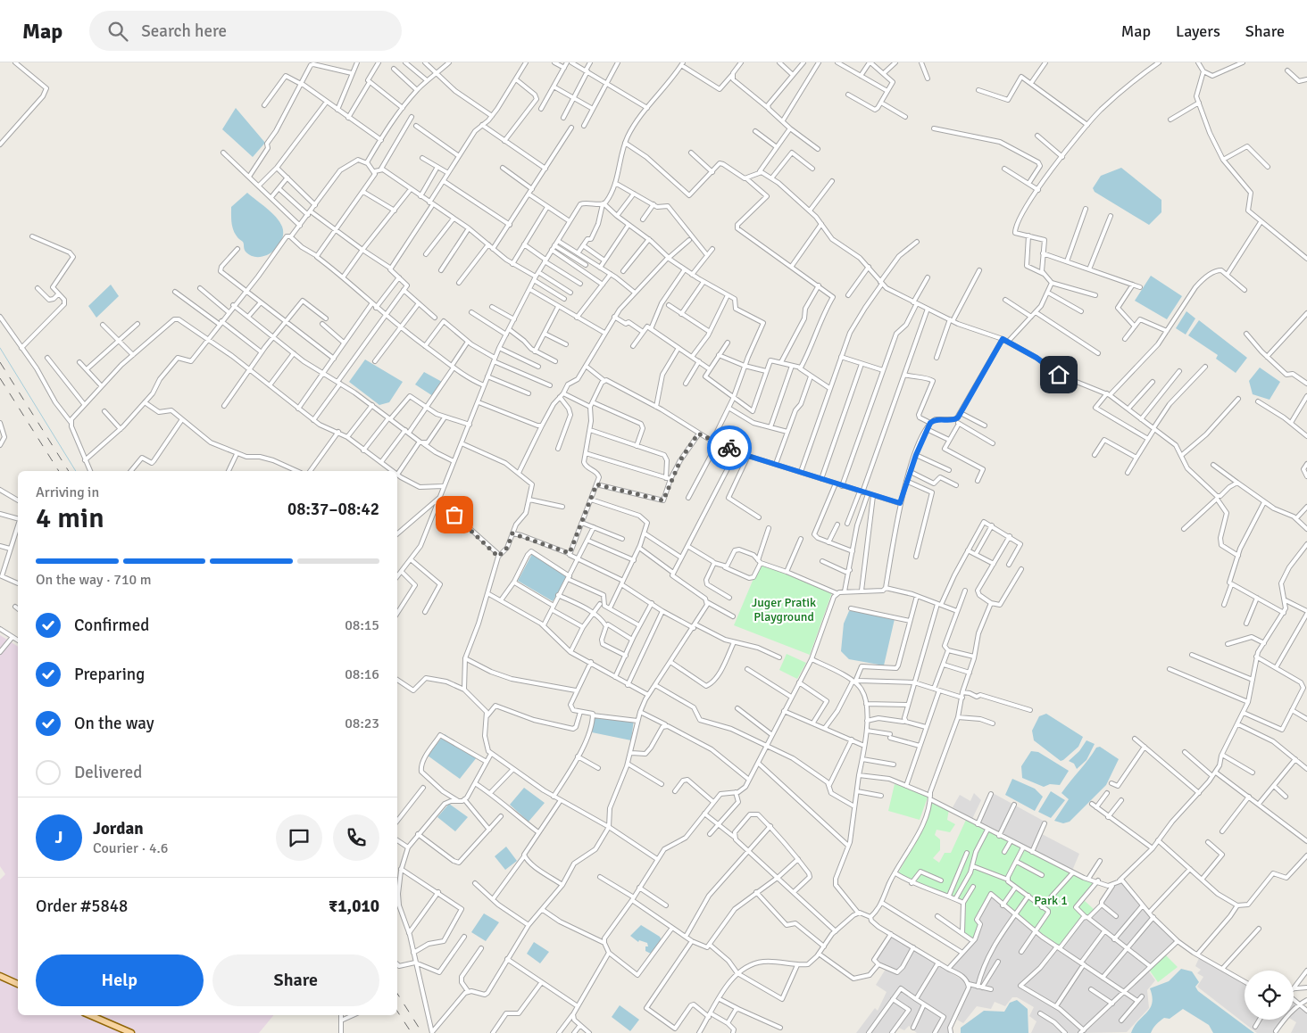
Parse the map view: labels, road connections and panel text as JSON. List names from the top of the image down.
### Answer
{
  "parks": ["Juger Pratik Playground", "Park 1"],
  "page": {
    "header": "Map",
    "search": "Search here",
    "nav": ["Map", "Layers", "Share"],
    "heading": ["4 min", "Arriving in", "08:37–08:42"],
    "panel": [
      "Jordan",
      "Courier · 4.6",
      "Order #5848",
      "₹1,010"
    ],
    "bar": "On the way · 710 m",
    "list": [
      ["Confirmed", "08:15"],
      ["Preparing", "08:16"],
      ["On the way", "08:23"],
      "Delivered"
    ],
    "round": "J",
    "buttons": ["Help", "Share"]
  }
}
